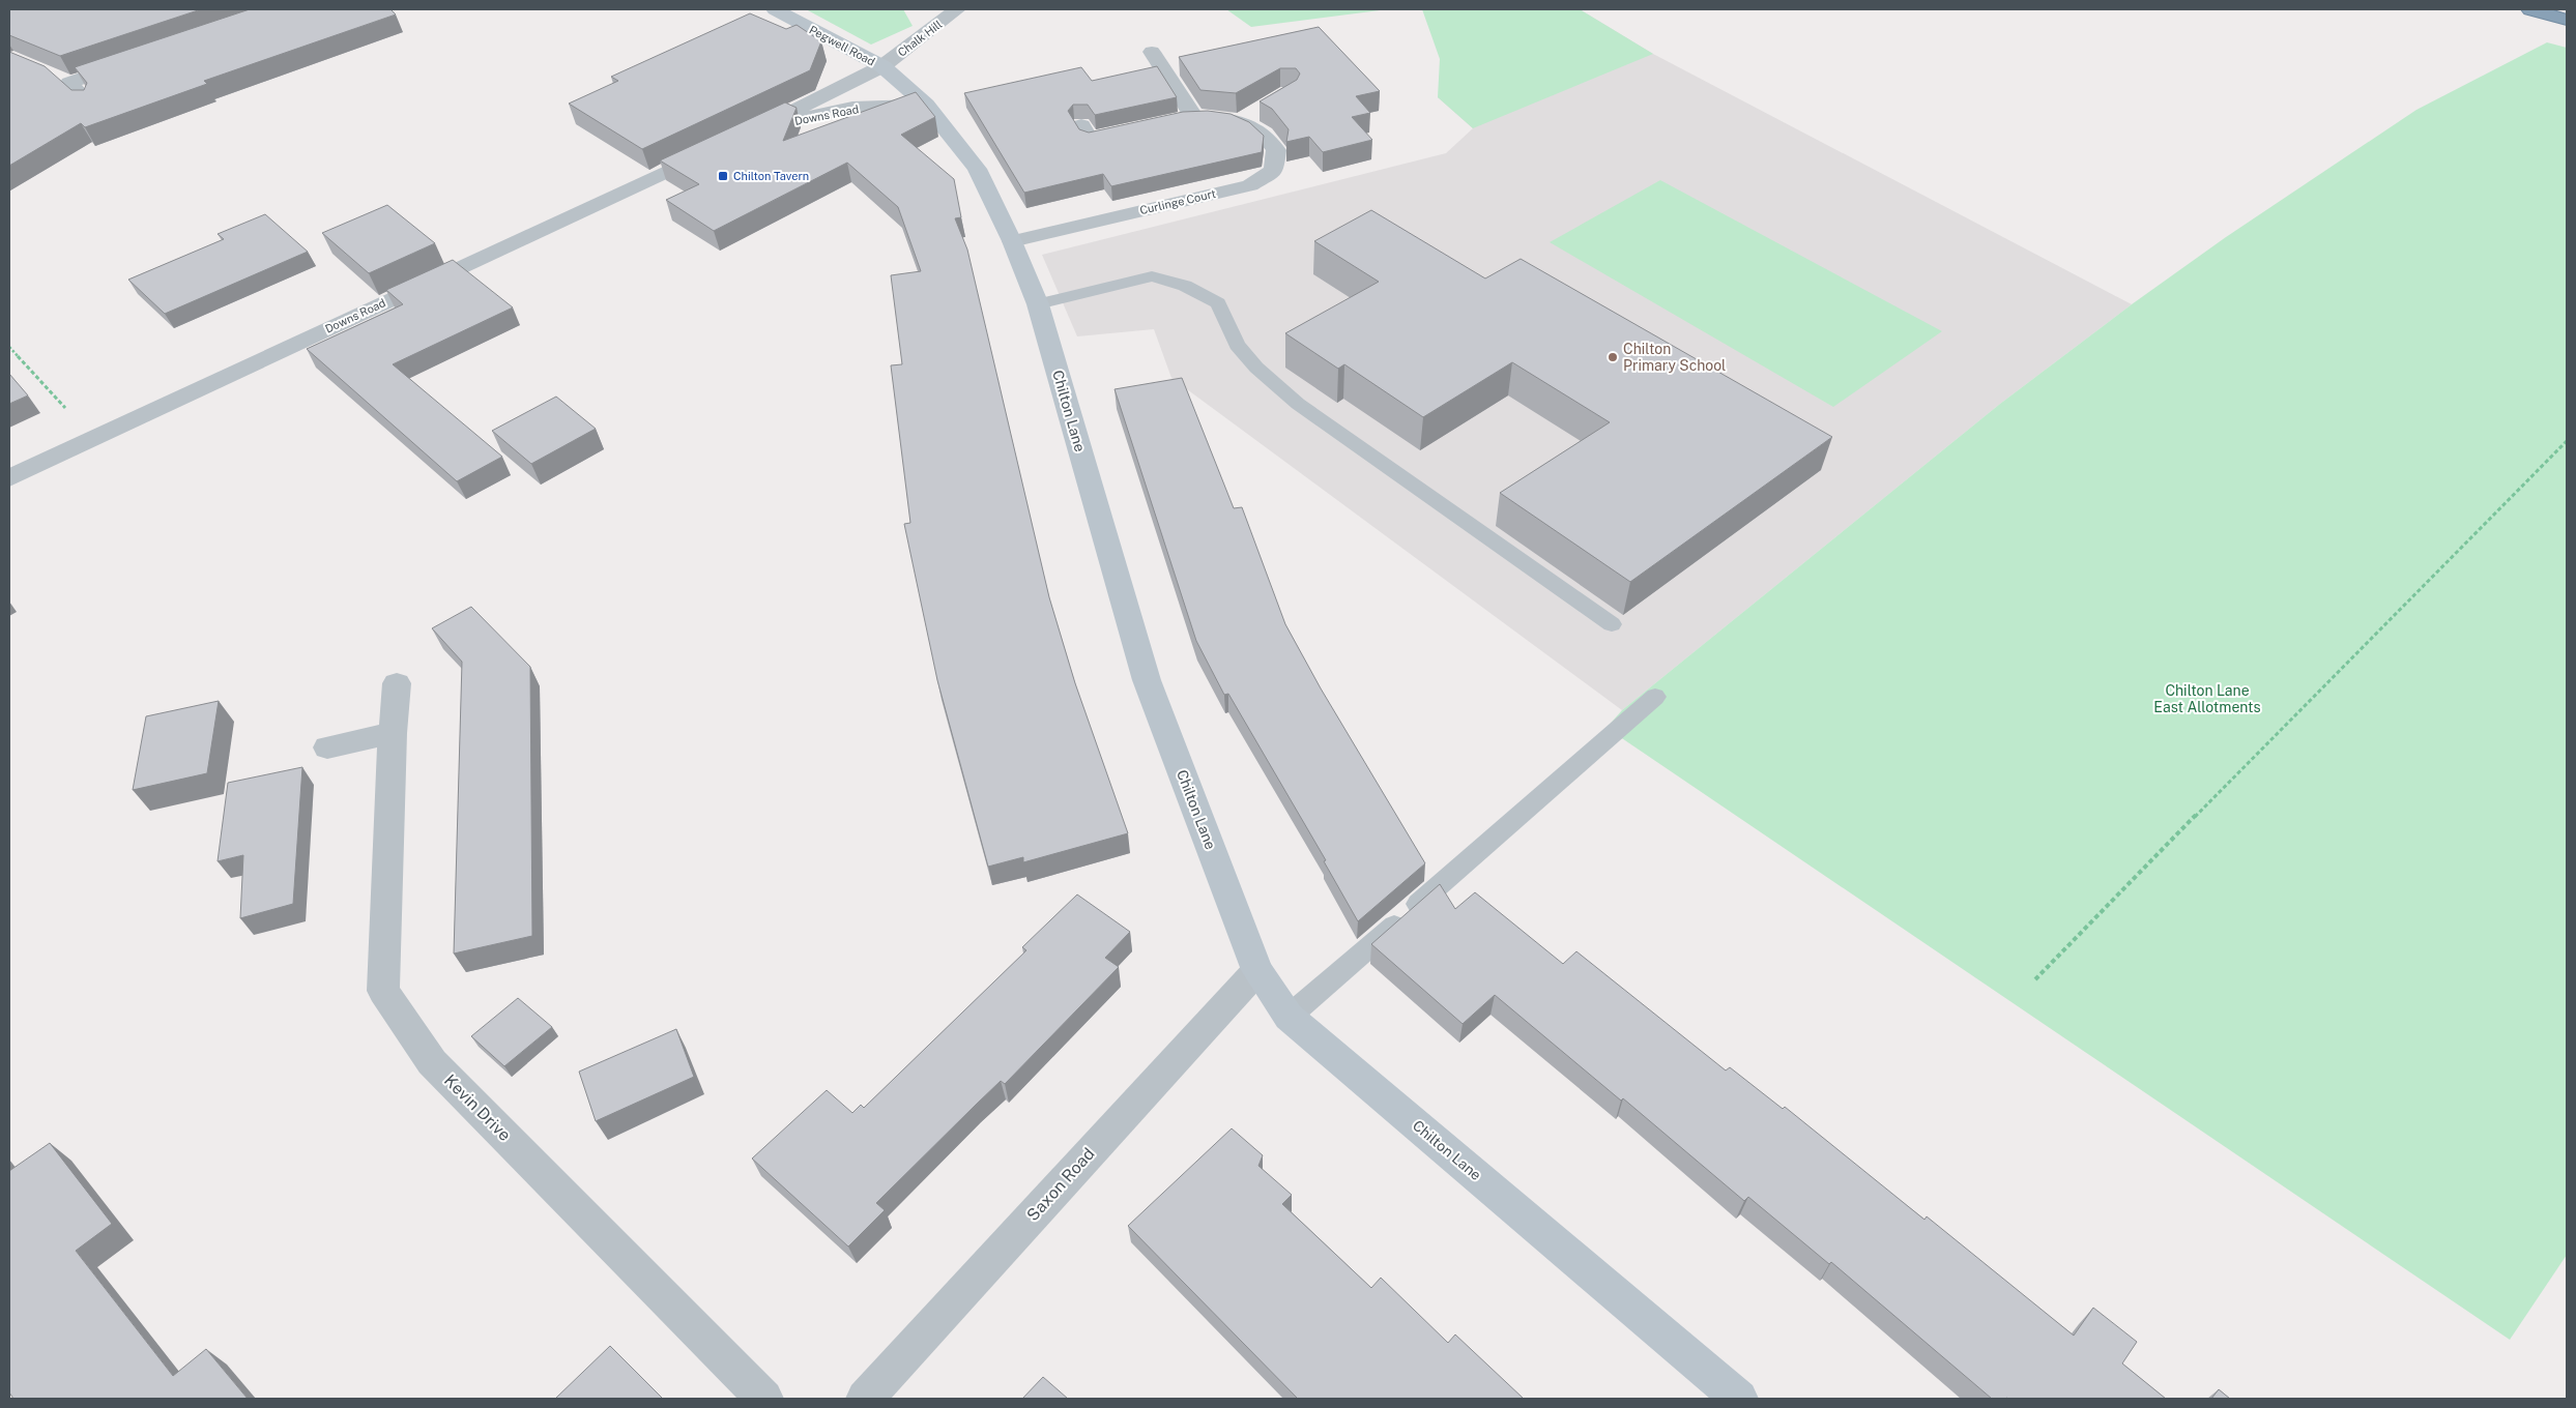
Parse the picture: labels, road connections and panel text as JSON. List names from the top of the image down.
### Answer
{
  "streets": {
    "street": [
      "Chalk Hill",
      "Pegwell Road",
      "Downs Road",
      "Curlinge Court",
      "Chilton Lane",
      "Kevin Drive",
      "Saxon Road"
    ]
  },
  "crossings": [
    ["Chalk Hill", "Pegwell Road"],
    ["Chalk Hill", "Downs Road"],
    ["Chalk Hill", "Chilton Lane"],
    ["Pegwell Road", "Downs Road"],
    ["Pegwell Road", "Chilton Lane"],
    ["Downs Road", "Chilton Lane"],
    ["Curlinge Court", "Chilton Lane"],
    ["Chilton Lane", "Saxon Road"]
  ],
  "parks": ["Chilton Lane East Allotments"],
  "places": {
    "transit": ["Chilton Tavern"],
    "other": ["Chilton Primary School"]
  }
}
